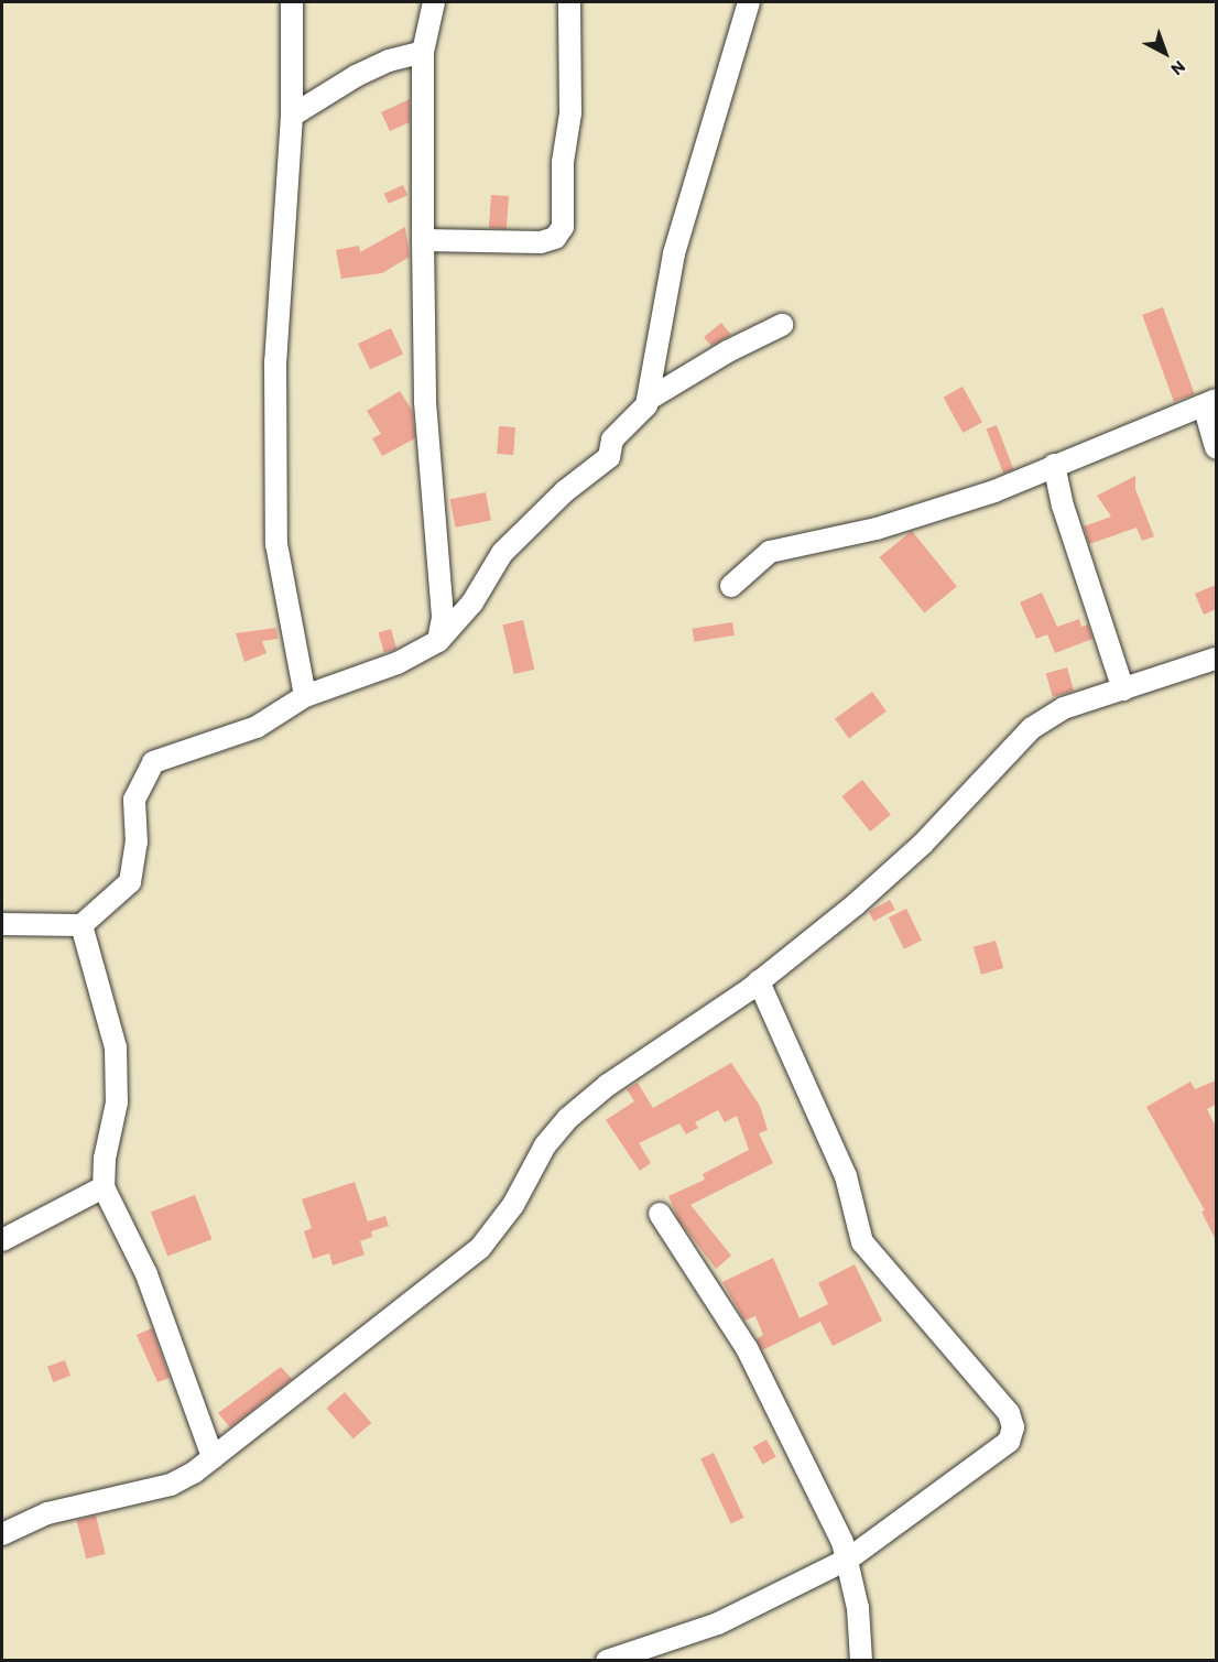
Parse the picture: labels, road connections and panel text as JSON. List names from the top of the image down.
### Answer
{
  "north": "bottom right"
}
